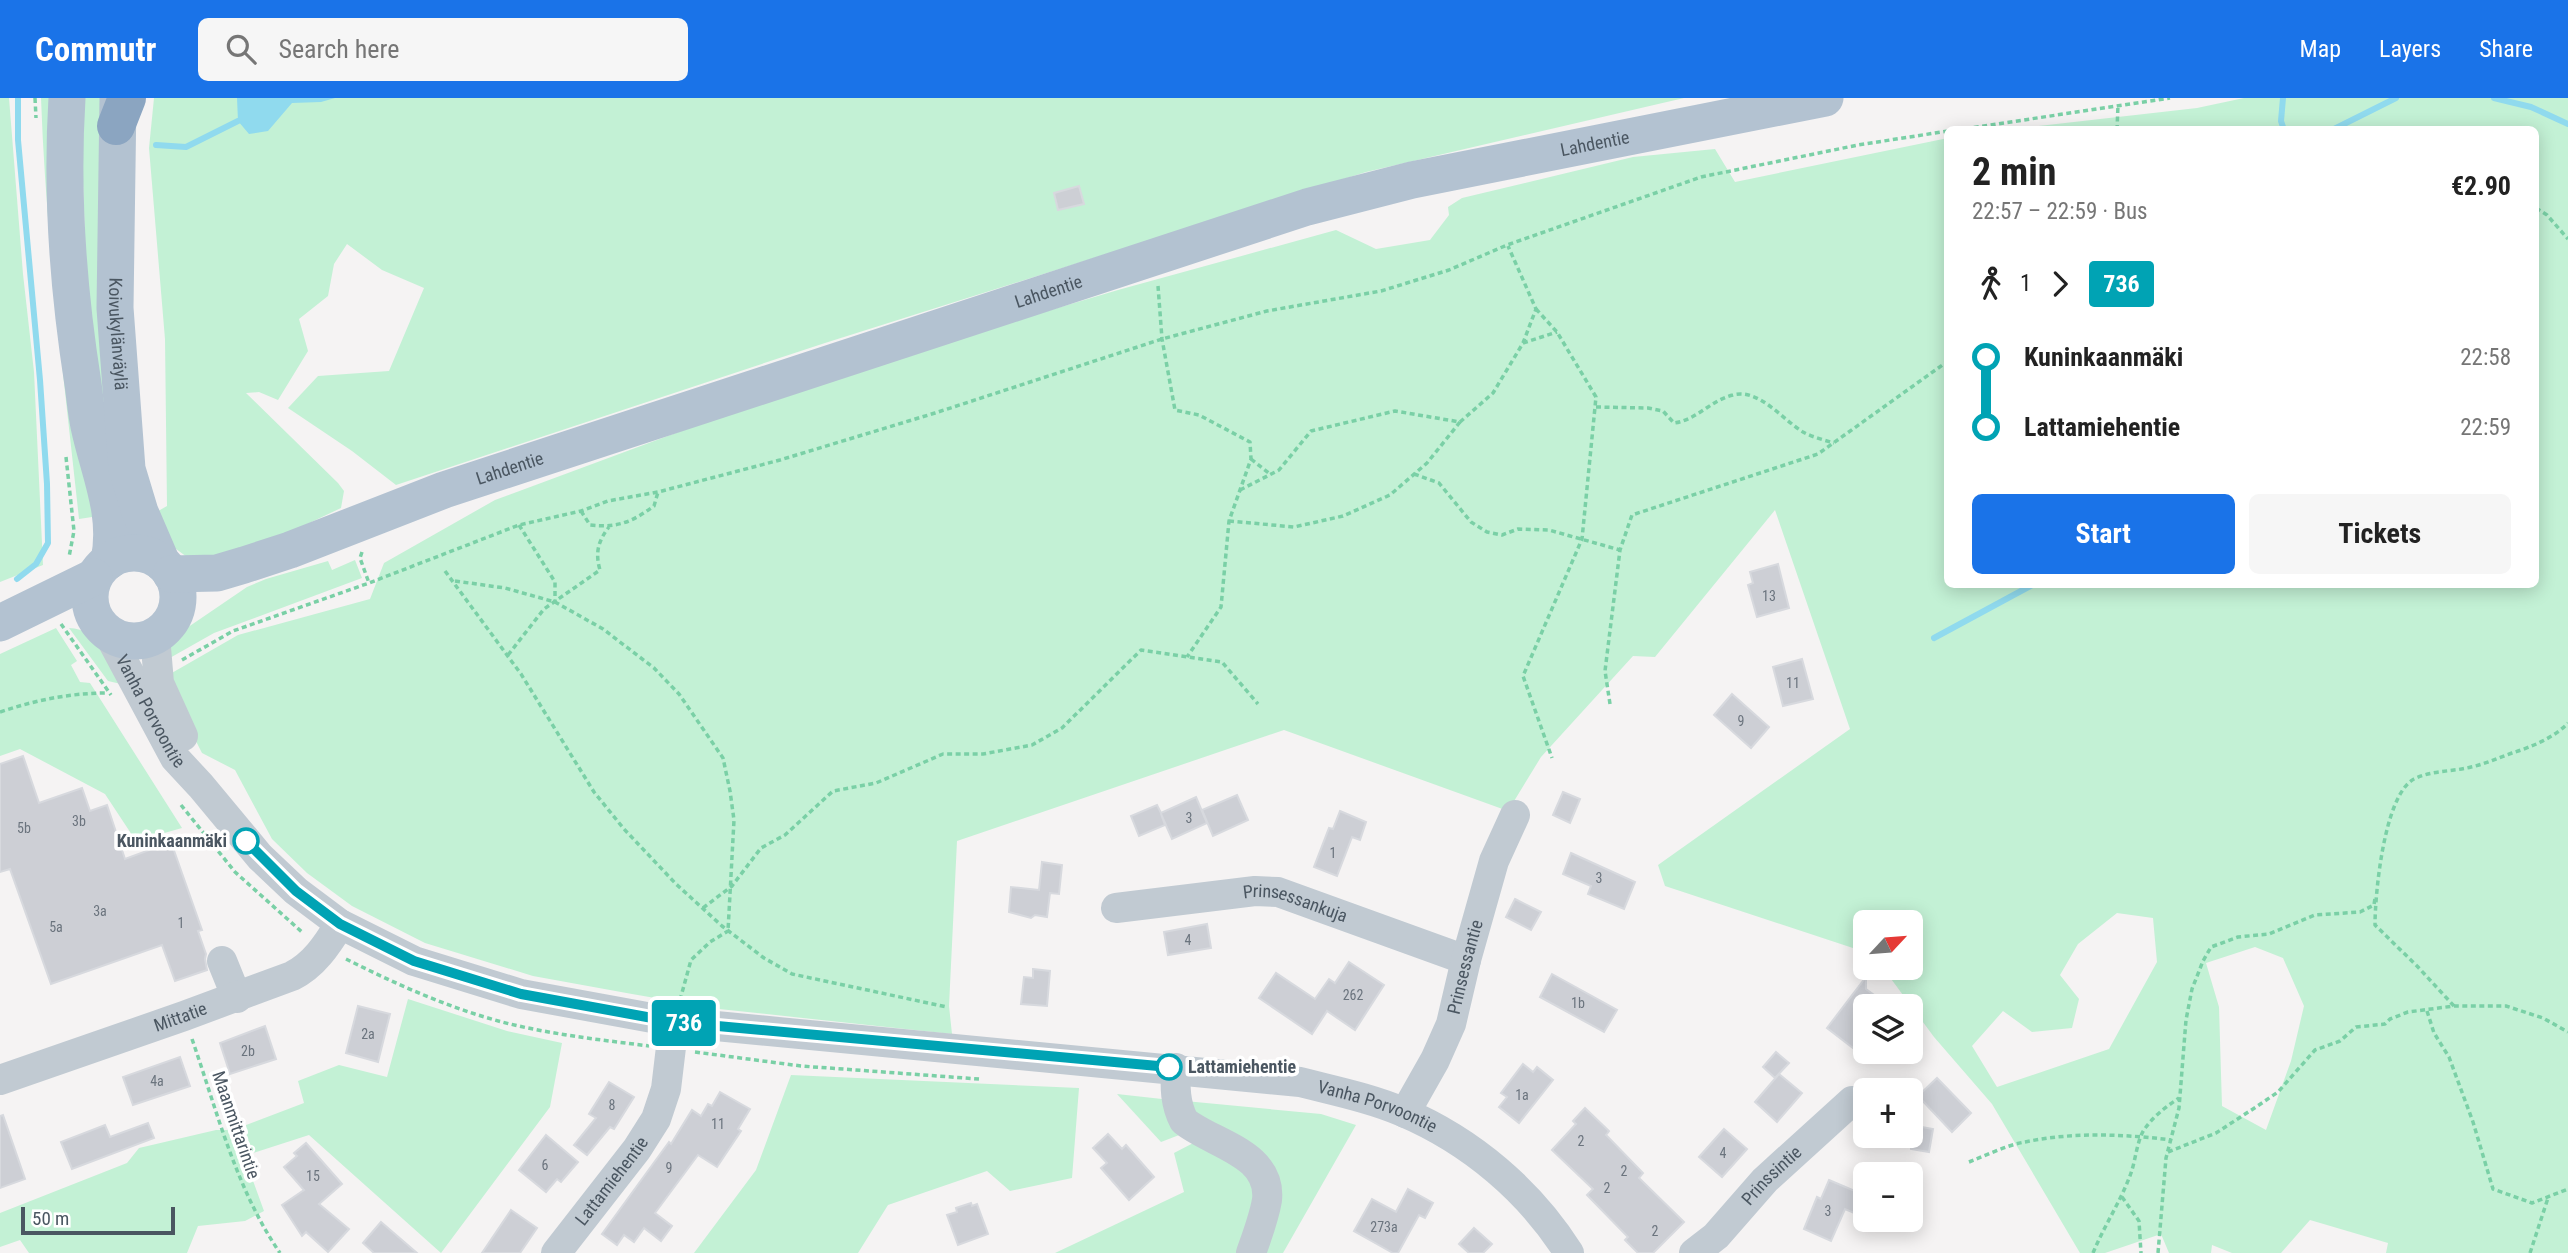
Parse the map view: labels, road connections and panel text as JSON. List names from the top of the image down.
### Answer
{
  "streets": {
    "main road": ["Lahdentie", "Koivukylänväylä"],
    "street": [
      "Vanha Porvoontie",
      "Prinsessankuja",
      "Prinsessantie",
      "Mittatie",
      "Prinssintie",
      "Lattamiehentie"
    ],
    "path": ["Maanmittarintie"]
  },
  "crossings": [
    ["Lahdentie", "Koivukylänväylä"],
    ["Lahdentie", "Vanha Porvoontie"],
    ["Koivukylänväylä", "Vanha Porvoontie"],
    ["Vanha Porvoontie", "Prinsessantie"],
    ["Vanha Porvoontie", "Mittatie"],
    ["Vanha Porvoontie", "Lattamiehentie"],
    ["Prinsessankuja", "Prinsessantie"],
    ["Mittatie", "Maanmittarintie"]
  ],
  "places": ["Kuninkaanmäki", "Lattamiehentie"],
  "lines": ["bus line 736"],
  "house_numbers": [
    "13",
    "11",
    "9",
    "3",
    "3b",
    "5b",
    "1",
    "3",
    "3a",
    "1",
    "5a",
    "4",
    "262",
    "1b",
    "2a",
    "2b",
    "4a",
    "1a",
    "8",
    "11",
    "2",
    "4",
    "6",
    "9",
    "2",
    "15",
    "2",
    "3",
    "273a",
    "2"
  ],
  "scale_bar": "50 m",
  "north": "top right",
  "page": {
    "header": "Commutr",
    "search": "Search here",
    "nav": ["Map", "Layers", "Share"],
    "on_map": "736",
    "heading": ["2 min", "22:57 – 22:59 · Bus", "€2.90"],
    "legs": ["1", "736"],
    "list": [
      {
        "name": "Kuninkaanmäki",
        "value": "22:58"
      },
      {
        "name": "Lattamiehentie",
        "value": "22:59"
      }
    ],
    "buttons": ["Start", "Tickets"],
    "map_buttons": ["+", "−"],
    "scale": "50 m"
  }
}
